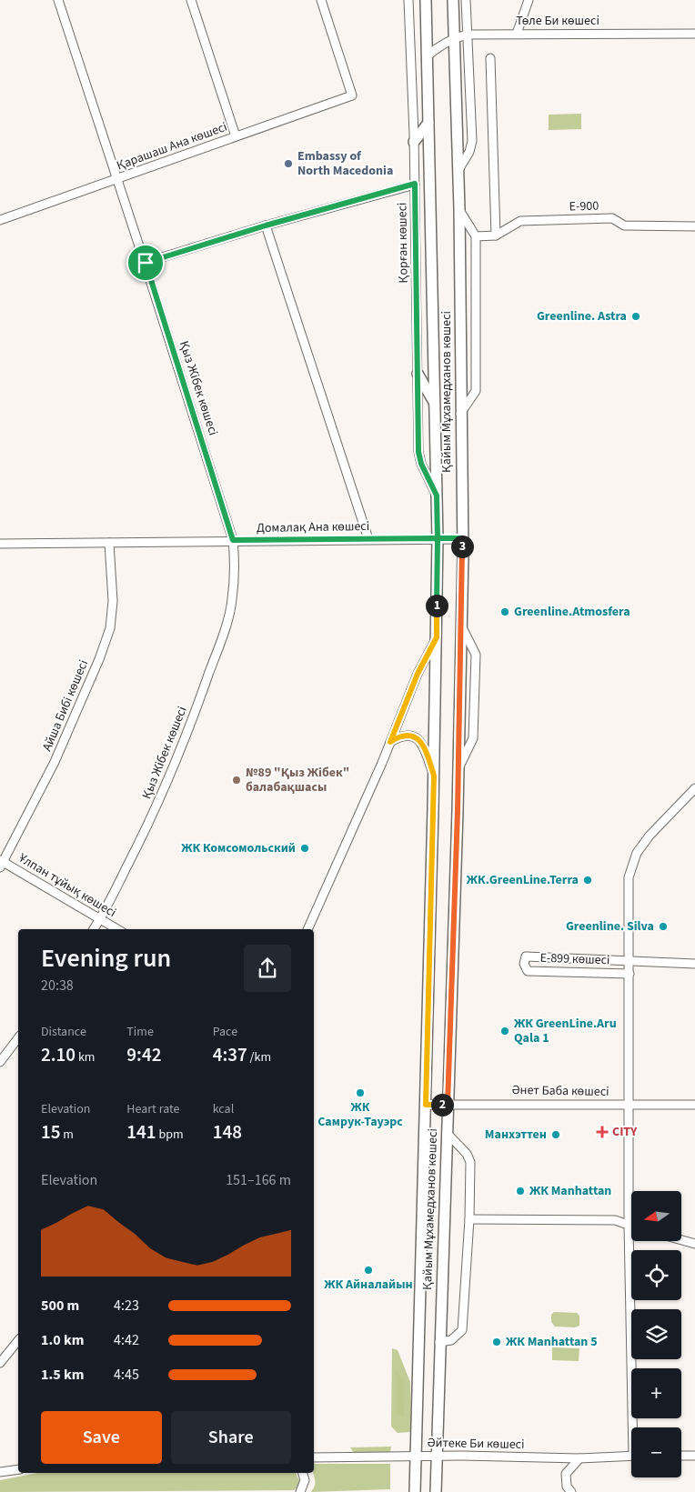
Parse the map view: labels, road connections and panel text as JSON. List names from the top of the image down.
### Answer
{
  "streets": {
    "main road": ["Қайым Мұхамедханов көшесі"],
    "street": [
      "Төле Би көшесі",
      "Қарашаш Ана көшесі",
      "E-900",
      "Қорған көшесі",
      "Қыз Жібек көшесі",
      "Домалақ Ана көшесі",
      "Айша Бибі көшесі",
      "Ұлпан тұйық көшесі",
      "Е-899 көшесі",
      "Әнет Баба көшесі",
      "Әйтеке Би көшесі"
    ]
  },
  "crossings": [
    ["Төле Би көшесі", "Қайым Мұхамедханов көшесі"],
    ["Қарашаш Ана көшесі", "Қыз Жібек көшесі"],
    ["Қорған көшесі", "Қыз Жібек көшесі"],
    ["Қорған көшесі", "Қайым Мұхамедханов көшесі"],
    ["Қыз Жібек көшесі", "Домалақ Ана көшесі"],
    ["Қыз Жібек көшесі", "Ұлпан тұйық көшесі"],
    ["Қайым Мұхамедханов көшесі", "Домалақ Ана көшесі"],
    ["Қайым Мұхамедханов көшесі", "Әнет Баба көшесі"],
    ["Қайым Мұхамедханов көшесі", "Әйтеке Би көшесі"],
    ["Домалақ Ана көшесі", "Айша Бибі көшесі"],
    ["Айша Бибі көшесі", "Ұлпан тұйық көшесі"],
    ["Е-899 көшесі", "Әнет Баба көшесі"]
  ],
  "places": {
    "other": [
      "Embassy of North Macedonia",
      "Greenline. Astra",
      "Greenline.Atmosfera",
      "№89 \"Қыз Жібек\" балабақшасы",
      "ЖК Комсомольский",
      "ЖК.GreenLine.Terra",
      "Greenline. Silva",
      "ЖК GreenLine.Aru Qala 1",
      "ЖК Самрук-Тауэрс",
      "Манхэттен",
      "ЖК Manhattan",
      "ЖК Айналайын",
      "ЖК Manhattan 5"
    ],
    "health": ["CITY"]
  },
  "north": "left",
  "page": {
    "pins": ["3", "1", "2"],
    "heading": ["Evening run", "20:38"],
    "stats": [
      ["Distance", "2.10 km"],
      ["Time", "9:42"],
      ["Pace", "4:37 /km"],
      ["Elevation", "15 m"],
      ["Heart rate", "141 bpm"],
      ["kcal", "148"]
    ],
    "chart": ["Elevation", "151–166 m"],
    "map_buttons": ["+", "−"],
    "list": [
      {
        "name": "500 m",
        "note": "4:23"
      },
      {
        "name": "1.0 km",
        "note": "4:42"
      },
      {
        "name": "1.5 km",
        "note": "4:45"
      }
    ],
    "buttons": ["Save", "Share"]
  }
}
